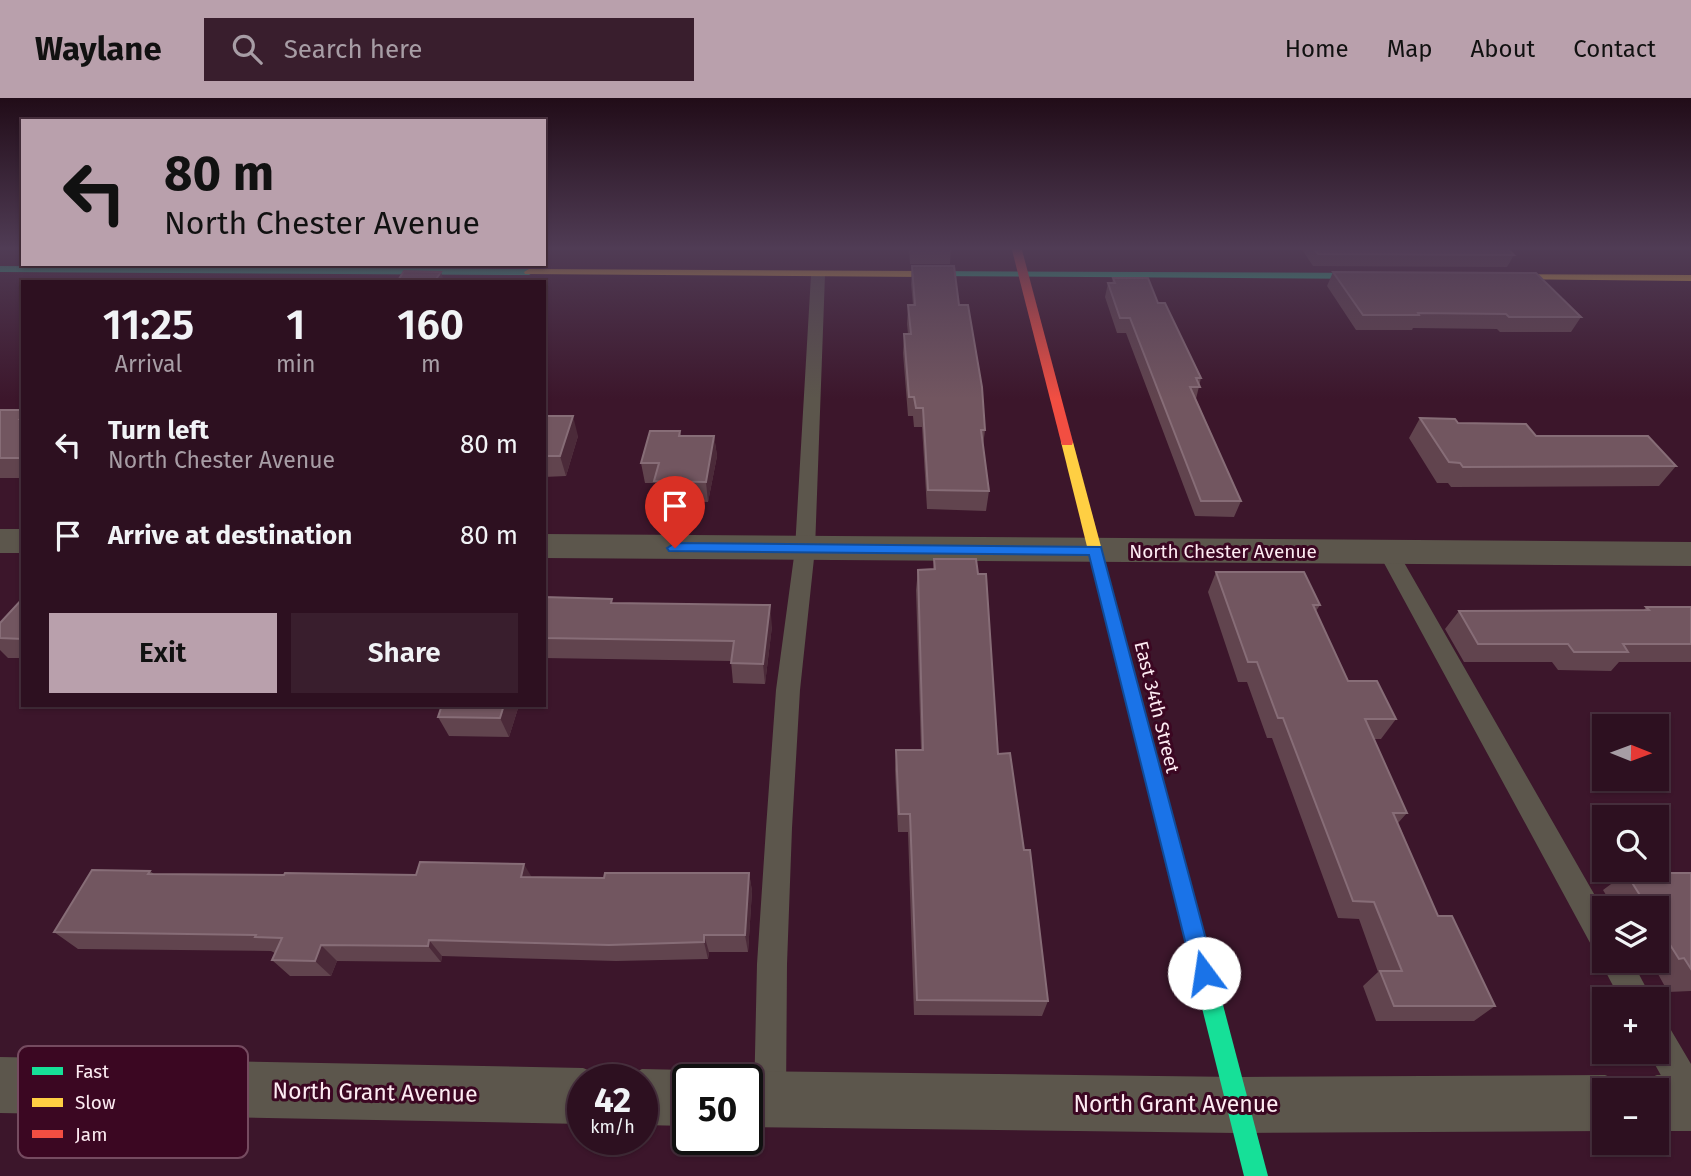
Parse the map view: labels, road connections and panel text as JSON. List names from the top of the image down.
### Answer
{
  "streets": {
    "street": ["North Chester Avenue", "East 34th Street", "North Grant Avenue"]
  },
  "crossings": [
    ["North Chester Avenue", "East 34th Street"],
    ["East 34th Street", "North Grant Avenue"]
  ],
  "legend": ["Fast", "Slow", "Jam"],
  "north": "right",
  "page": {
    "header": "Waylane",
    "search": "Search here",
    "nav": [
      "Home",
      "Map",
      "About",
      "Contact"
    ],
    "turn": ["80 m", "North Chester Avenue"],
    "eta": [
      "11:25",
      "Arrival",
      "1",
      "min",
      "160",
      "m"
    ],
    "list": [
      {
        "name": "Turn left",
        "note": "North Chester Avenue",
        "value": "80 m"
      },
      {
        "name": "Arrive at destination",
        "value": "80 m"
      }
    ],
    "buttons": ["Exit", "Share"],
    "map_buttons": ["+", "−"],
    "speed": "42 km/h",
    "limit": "50"
  }
}
